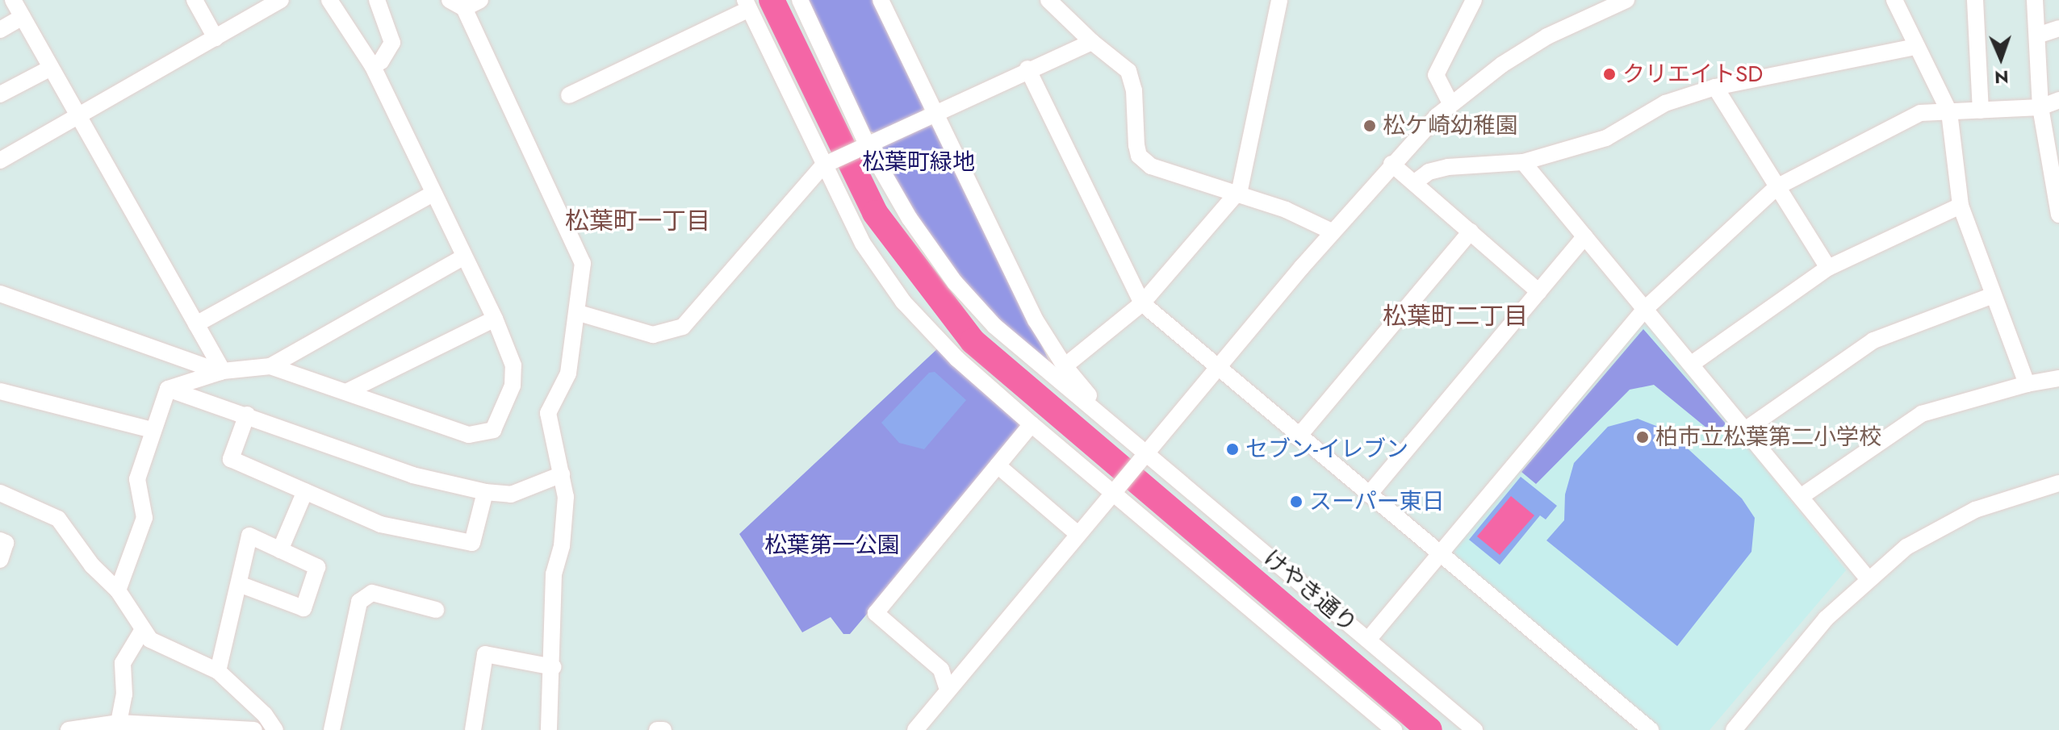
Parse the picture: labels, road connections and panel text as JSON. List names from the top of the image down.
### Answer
{
  "streets": {
    "street": ["けやき通り"]
  },
  "districts": ["松葉町一丁目", "松葉町二丁目"],
  "parks": ["松葉町緑地", "松葉第一公園"],
  "places": [
    "クリエイトSD",
    "松ケ崎幼稚園",
    "柏市立松葉第二小学校",
    "セブン-イレブン",
    "スーパー東日"
  ],
  "north": "bottom"
}
